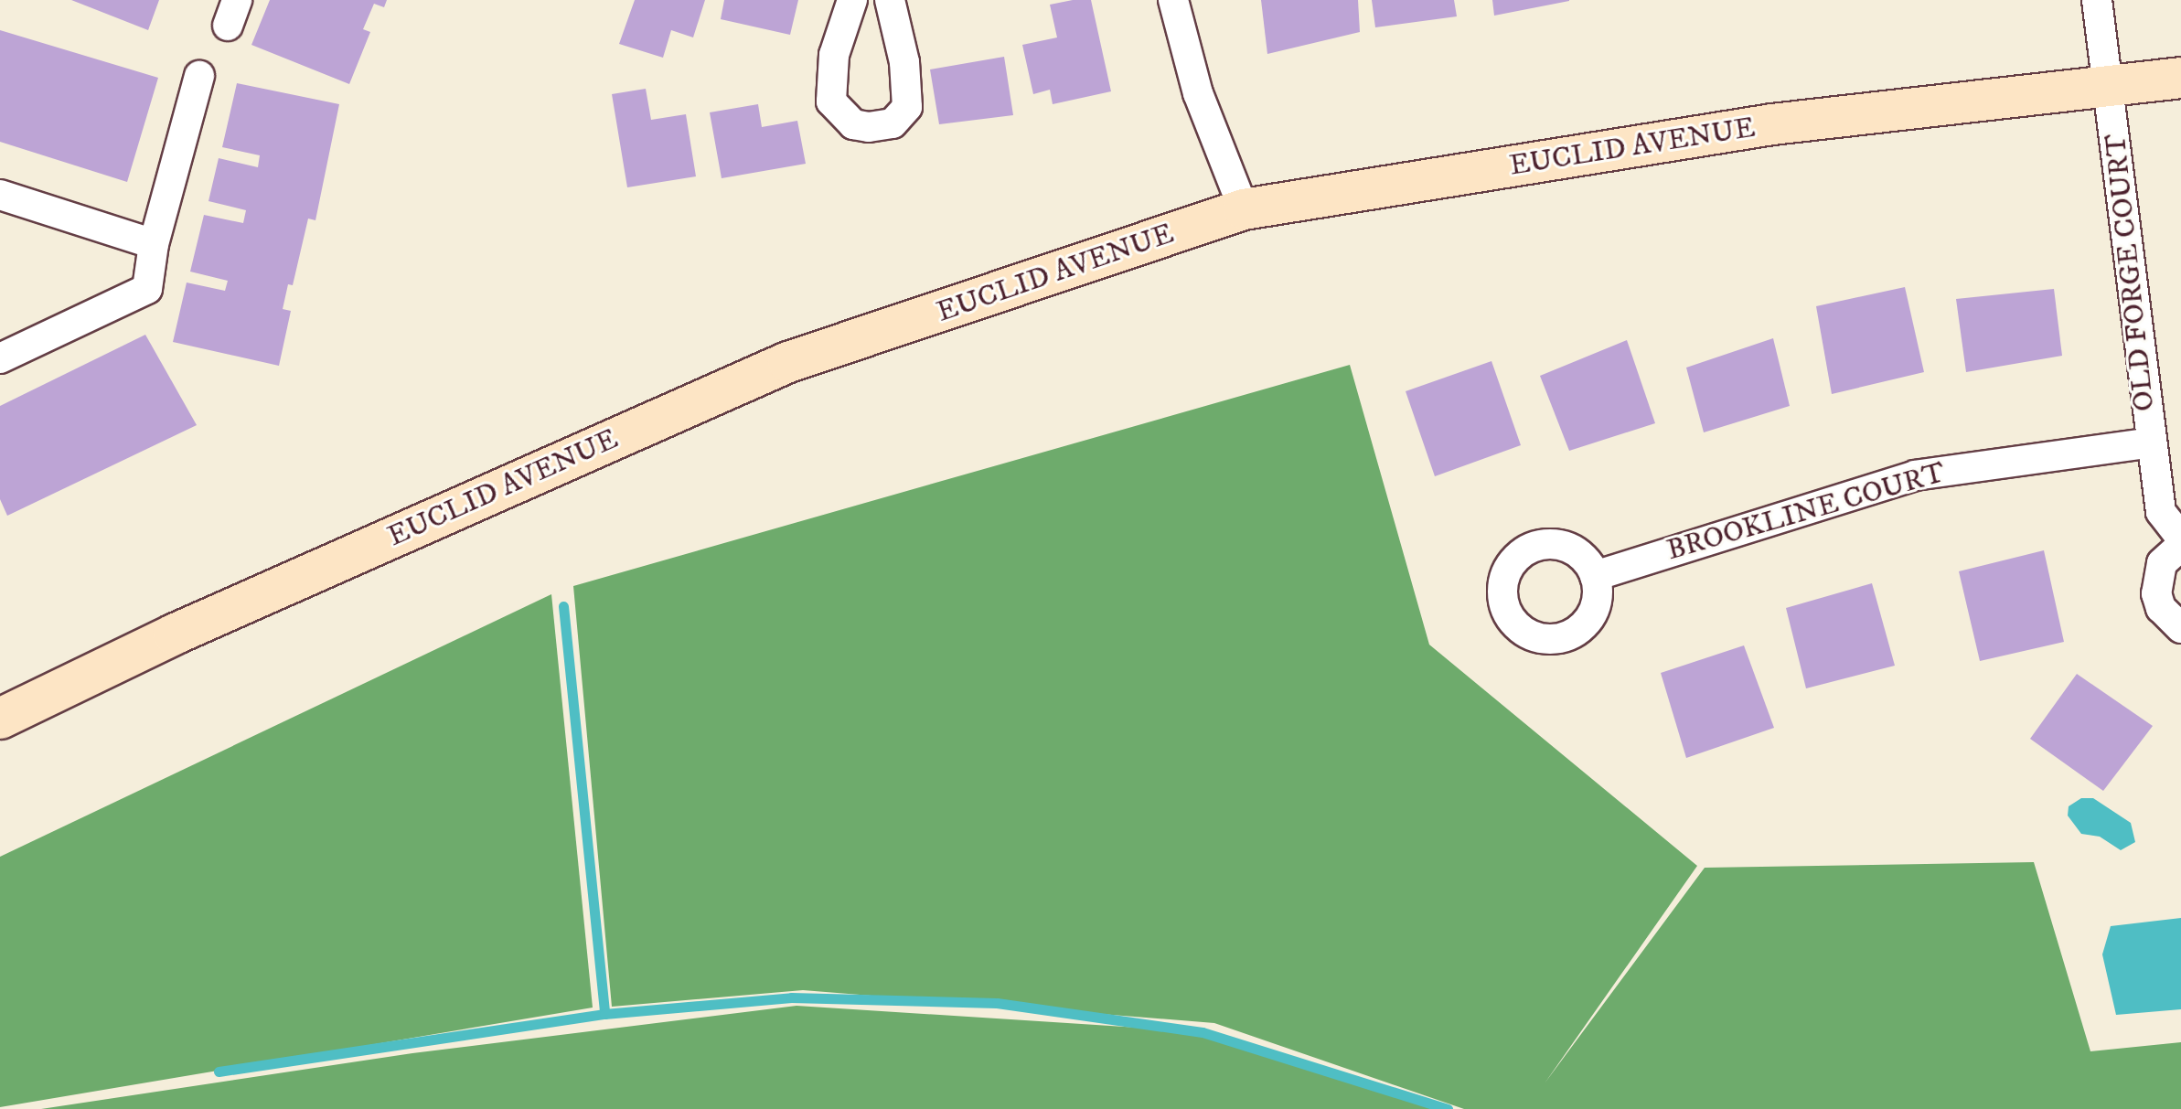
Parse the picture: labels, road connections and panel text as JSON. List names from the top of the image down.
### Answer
{
  "streets": {
    "main road": ["EUCLID AVENUE"],
    "street": ["OLD FORGE COURT", "BROOKLINE COURT"]
  },
  "crossings": [
    ["EUCLID AVENUE", "OLD FORGE COURT"],
    ["OLD FORGE COURT", "BROOKLINE COURT"]
  ]
}
